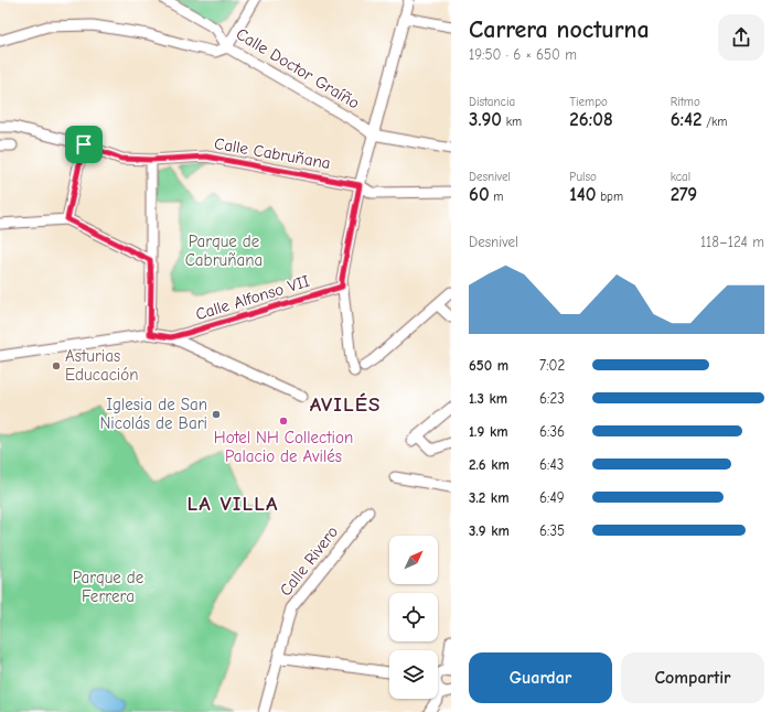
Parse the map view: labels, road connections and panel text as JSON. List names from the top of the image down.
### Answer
{
  "streets": {
    "street": [
      "Calle Doctor Graíño",
      "Calle Cabruñana",
      "Calle Alfonso VII",
      "Calle Rivero"
    ]
  },
  "districts": ["AVILÉS", "LA VILLA"],
  "parks": ["Parque de Cabruñana", "Parque de Ferrera"],
  "places": ["Asturias Educación", "Iglesia de San Nicolás de Bari", "Hotel NH Collection Palacio de Avilés"],
  "north": "top right",
  "page": {
    "heading": ["Carrera nocturna", "19:50 · 6 × 650 m"],
    "stats": [
      ["Distancia", "3.90 km"],
      ["Tiempo", "26:08"],
      ["Ritmo", "6:42 /km"],
      ["Desnivel", "60 m"],
      ["Pulso", "140 bpm"],
      ["kcal", "279"]
    ],
    "chart": ["Desnivel", "118–124 m"],
    "list": [
      {
        "name": "650 m",
        "note": "7:02"
      },
      {
        "name": "1.3 km",
        "note": "6:23"
      },
      {
        "name": "1.9 km",
        "note": "6:36"
      },
      {
        "name": "2.6 km",
        "note": "6:43"
      },
      {
        "name": "3.2 km",
        "note": "6:49"
      },
      {
        "name": "3.9 km",
        "note": "6:35"
      }
    ],
    "buttons": ["Guardar", "Compartir"]
  }
}
